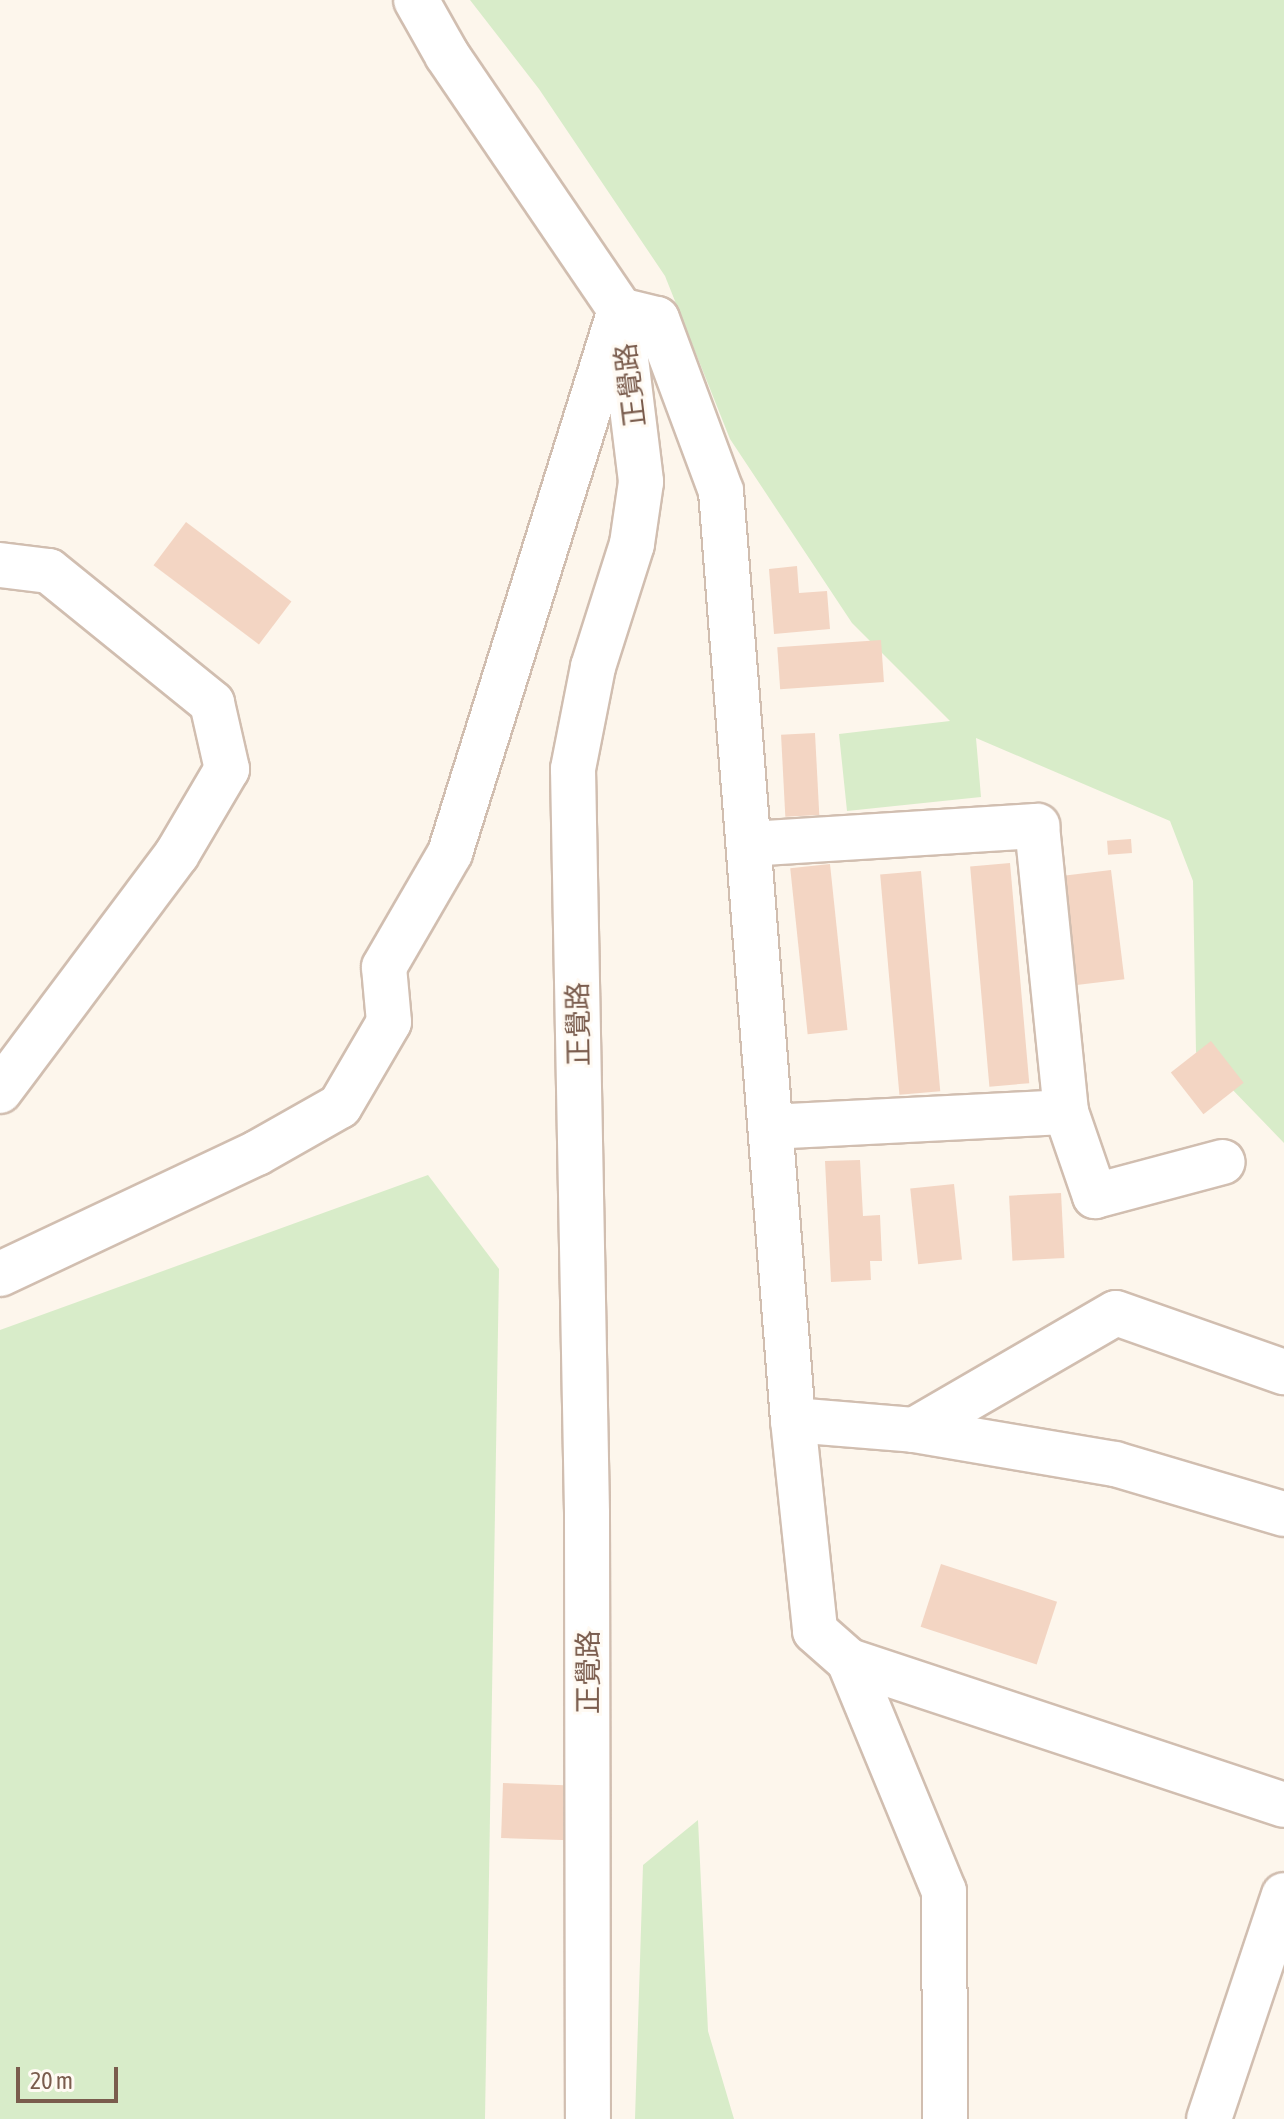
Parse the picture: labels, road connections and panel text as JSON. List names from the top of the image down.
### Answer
{
  "streets": {
    "street": ["正覺路"]
  },
  "scale_bar": "20 m"
}
